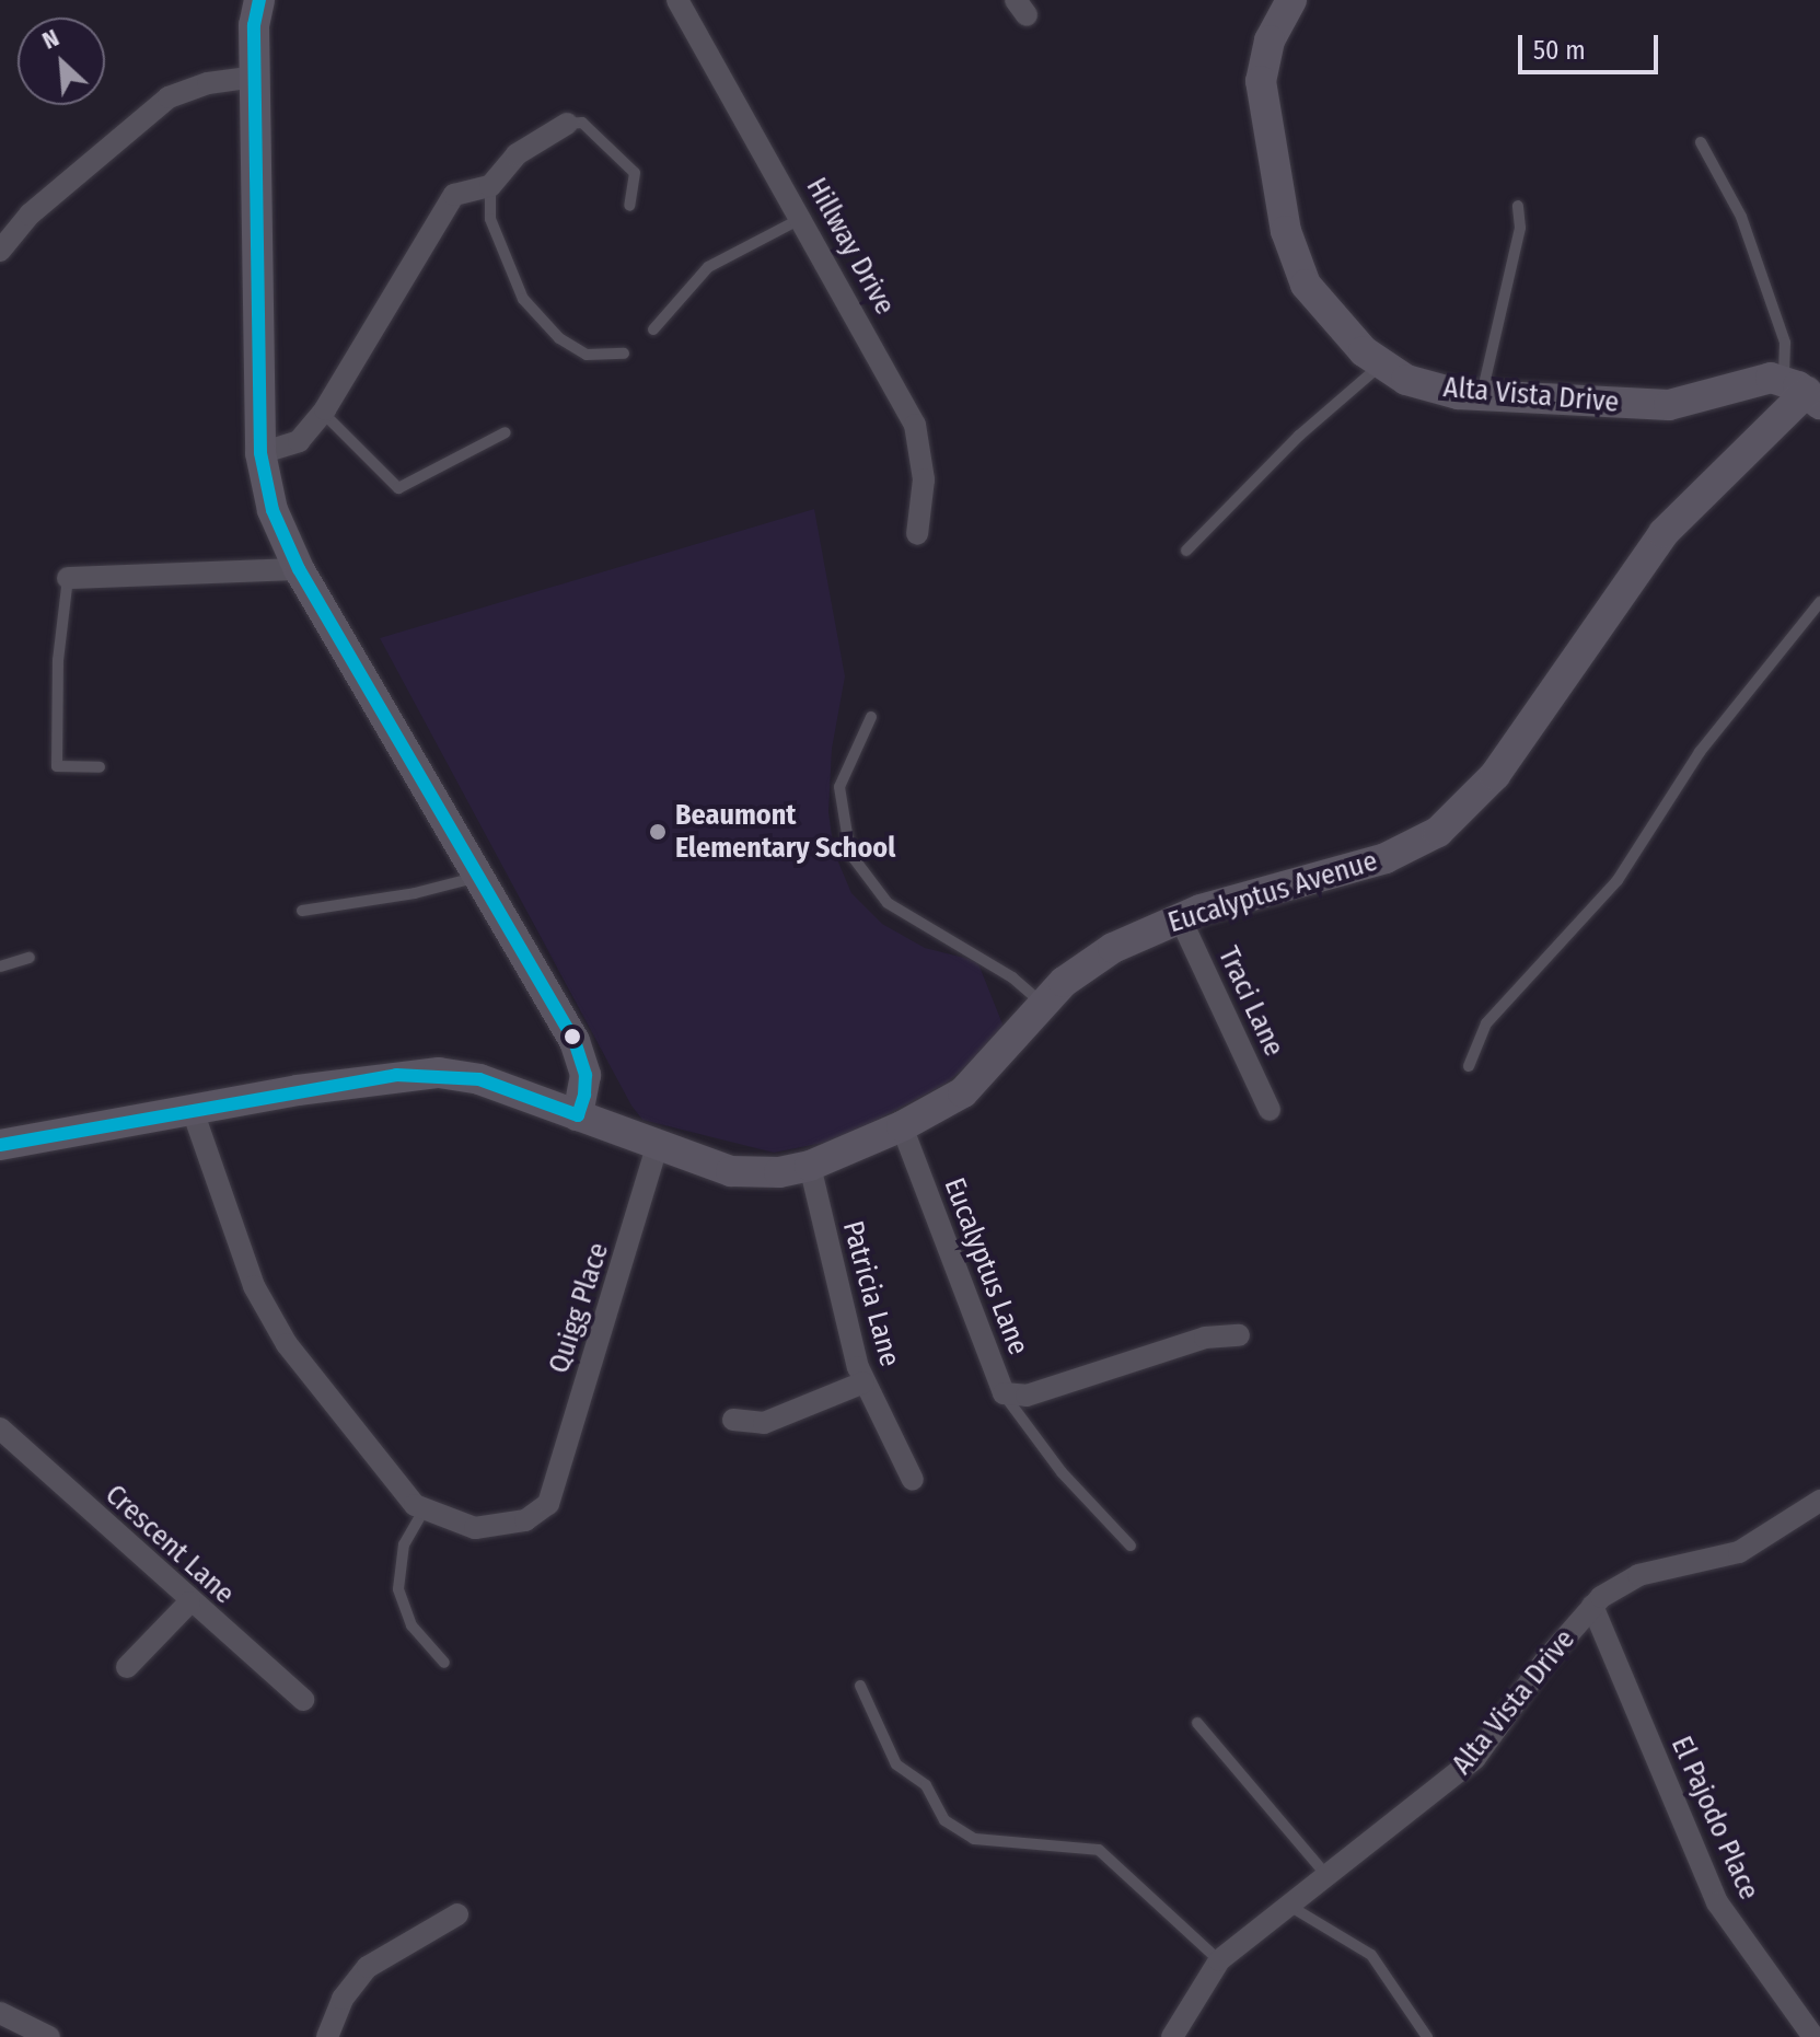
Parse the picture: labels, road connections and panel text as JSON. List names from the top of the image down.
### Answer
{
  "streets": {
    "main road": ["Alta Vista Drive", "Eucalyptus Avenue"],
    "street": [
      "Hillway Drive",
      "Traci Lane",
      "Eucalyptus Lane",
      "Patricia Lane",
      "Quigg Place",
      "Crescent Lane",
      "El Pajodo Place"
    ]
  },
  "crossings": [
    ["Alta Vista Drive", "Eucalyptus Avenue"],
    ["Alta Vista Drive", "El Pajodo Place"],
    ["Eucalyptus Avenue", "Traci Lane"],
    ["Eucalyptus Avenue", "Eucalyptus Lane"],
    ["Eucalyptus Avenue", "Patricia Lane"],
    ["Eucalyptus Avenue", "Quigg Place"]
  ],
  "places": ["Beaumont Elementary School"],
  "scale_bar": "50 m",
  "north": "top left"
}
